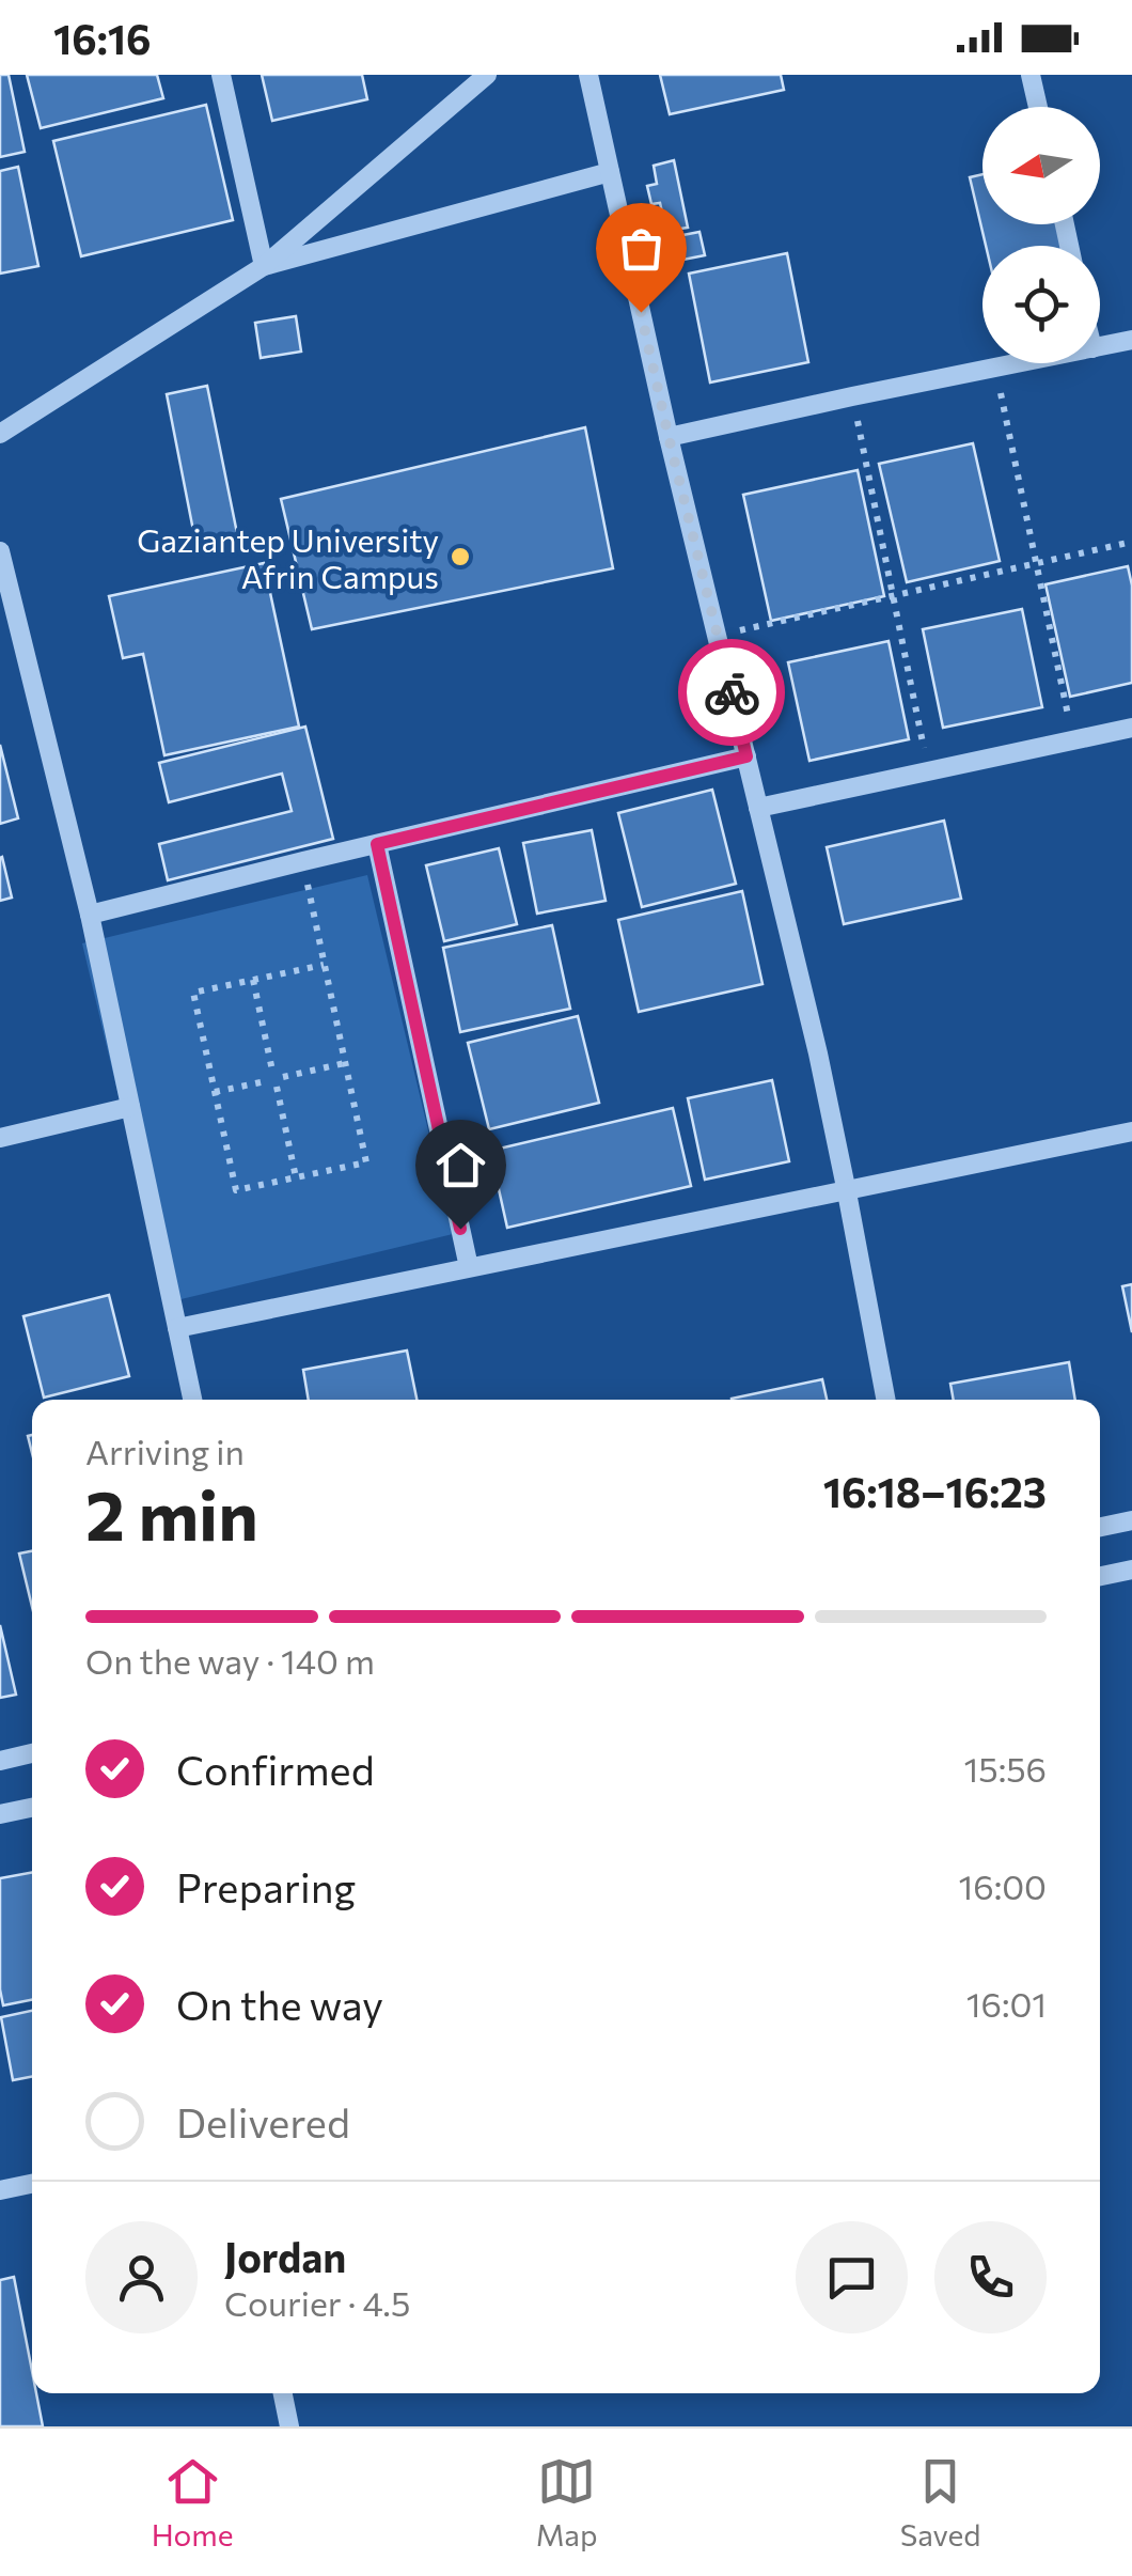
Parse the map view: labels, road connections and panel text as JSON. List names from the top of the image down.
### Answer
{
  "places": ["Gaziantep University Afrin Campus"],
  "north": "left",
  "page": {
    "status": "16:16",
    "heading": ["2 min", "Arriving in", "16:18–16:23"],
    "panel": ["Jordan", "Courier · 4.5"],
    "bar": "On the way · 140 m",
    "list": [
      ["Confirmed", "15:56"],
      ["Preparing", "16:00"],
      ["On the way", "16:01"],
      "Delivered"
    ],
    "tabs": ["Home", "Map", "Saved"]
  }
}
